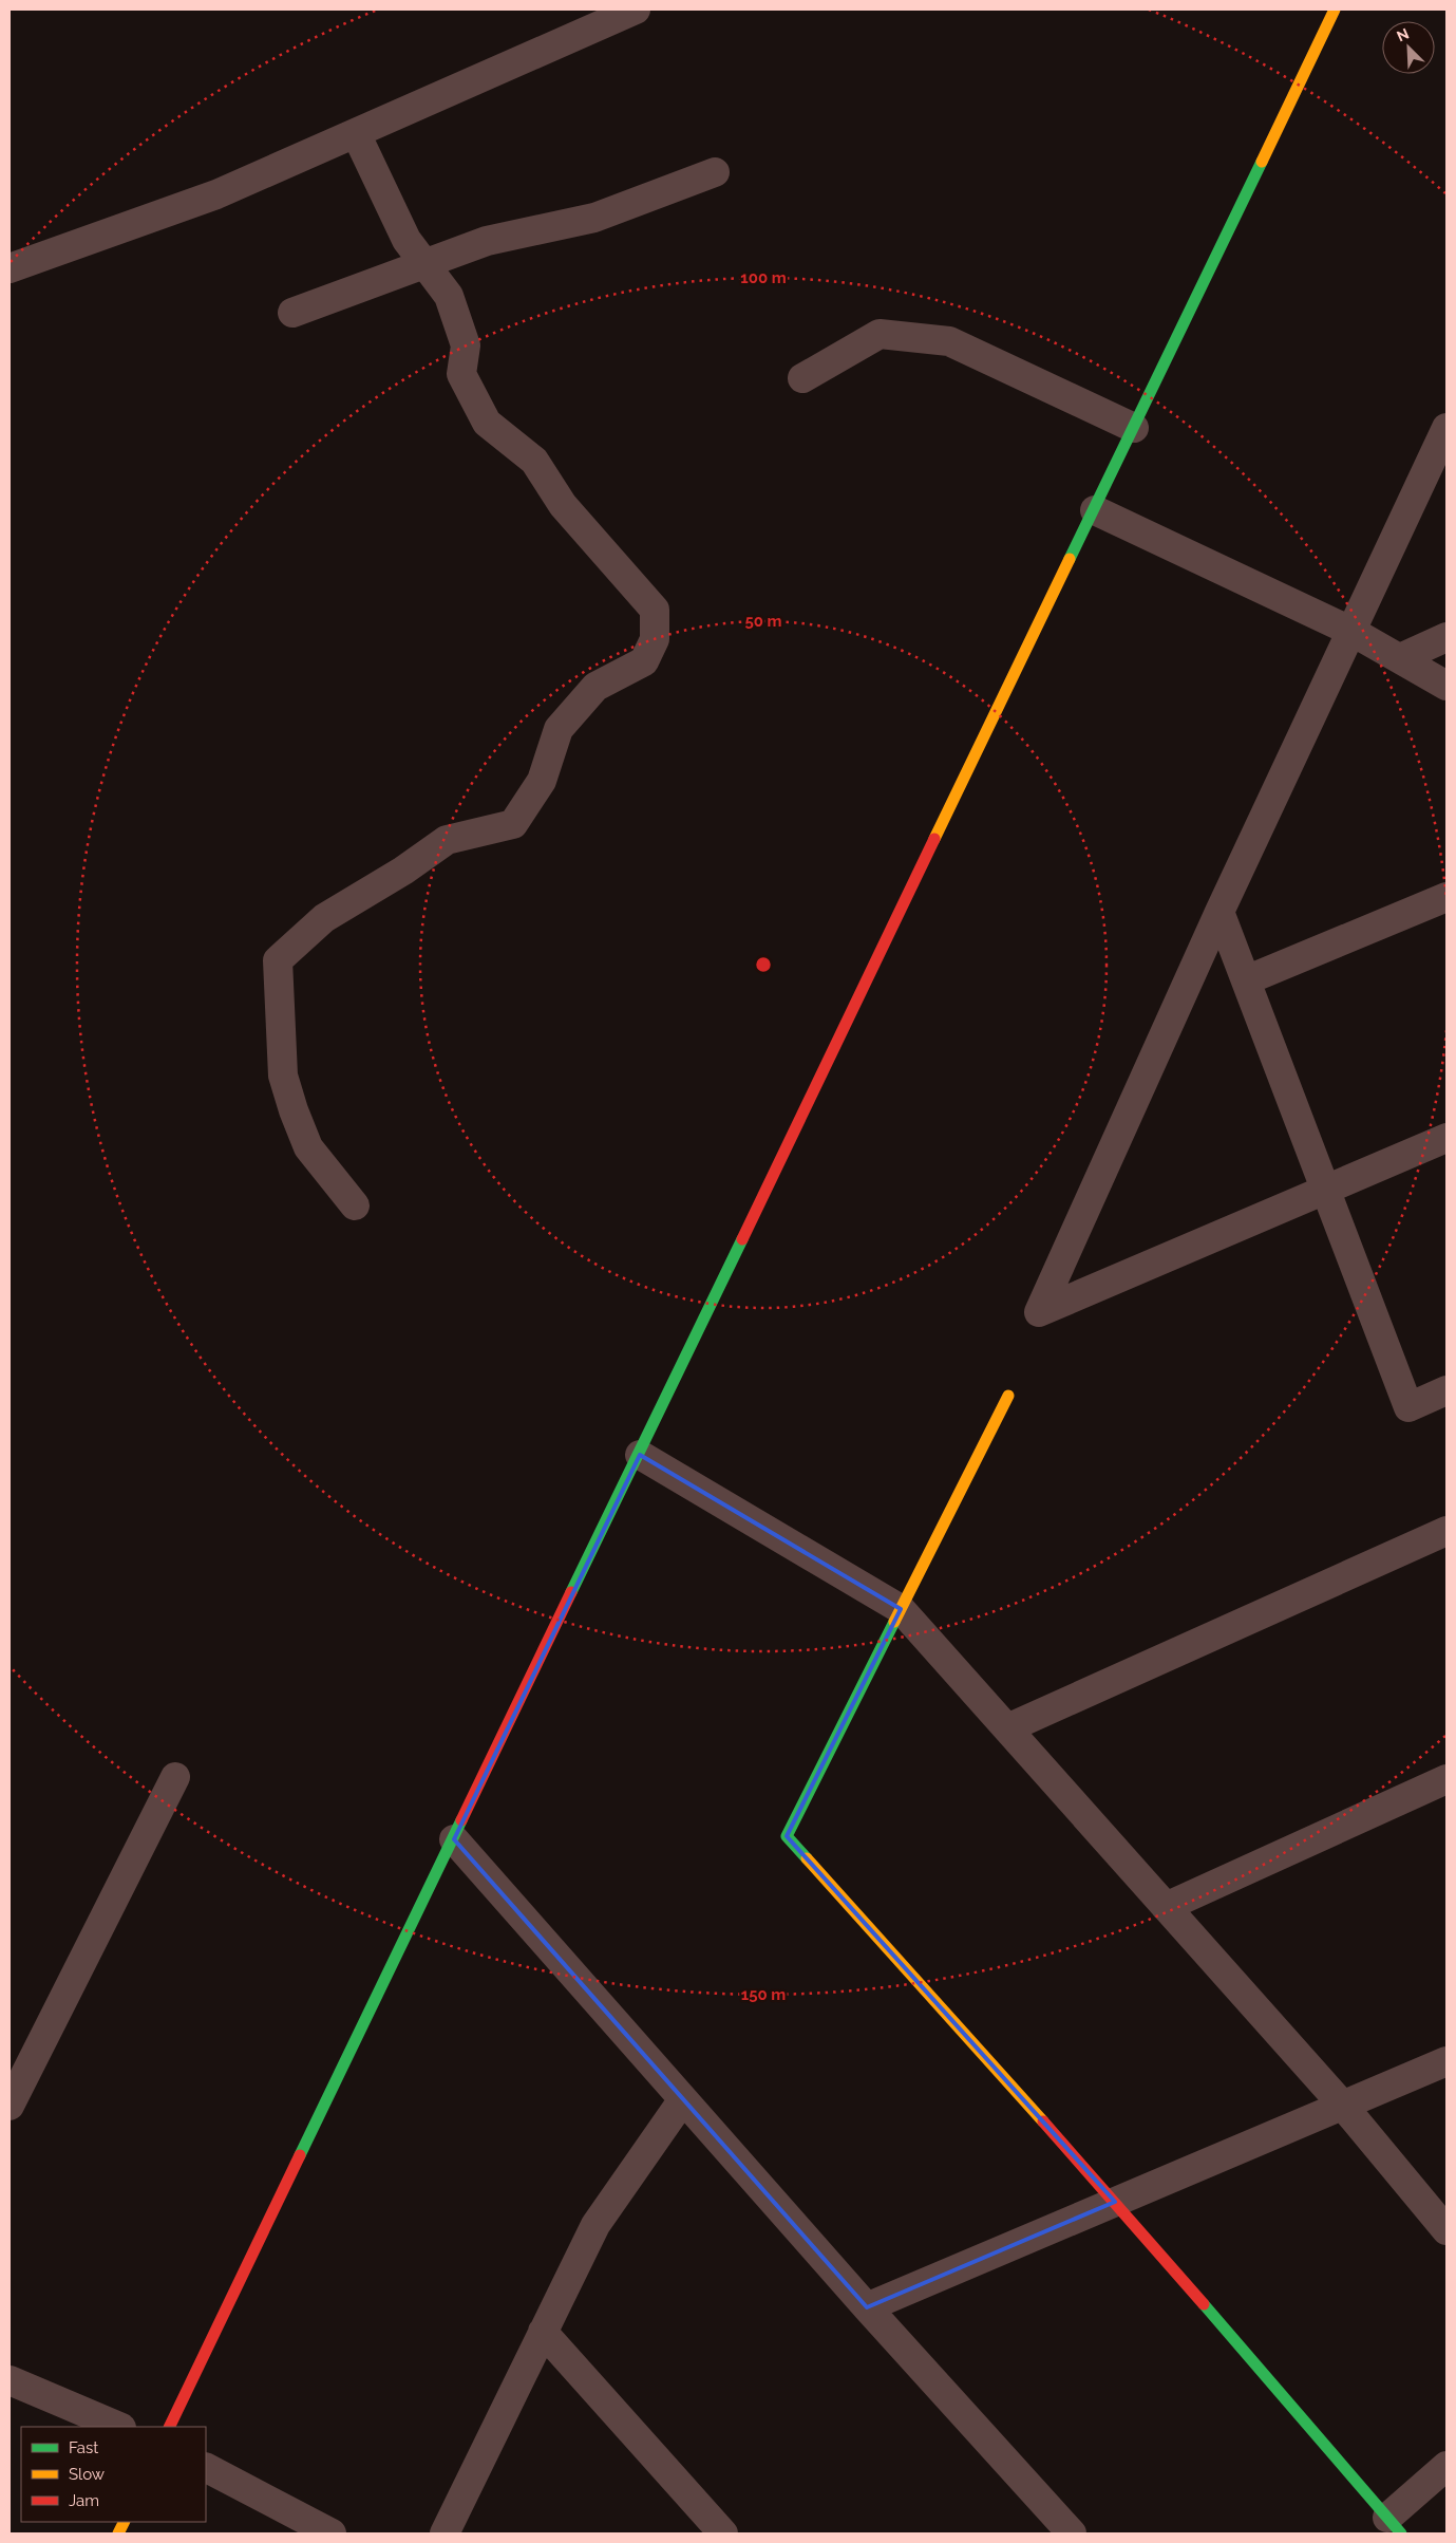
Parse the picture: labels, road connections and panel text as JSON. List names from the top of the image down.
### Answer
{
  "legend": ["Fast", "Slow", "Jam"],
  "north": "top left",
  "rings": ["100 m", "50 m", "150 m"]
}
